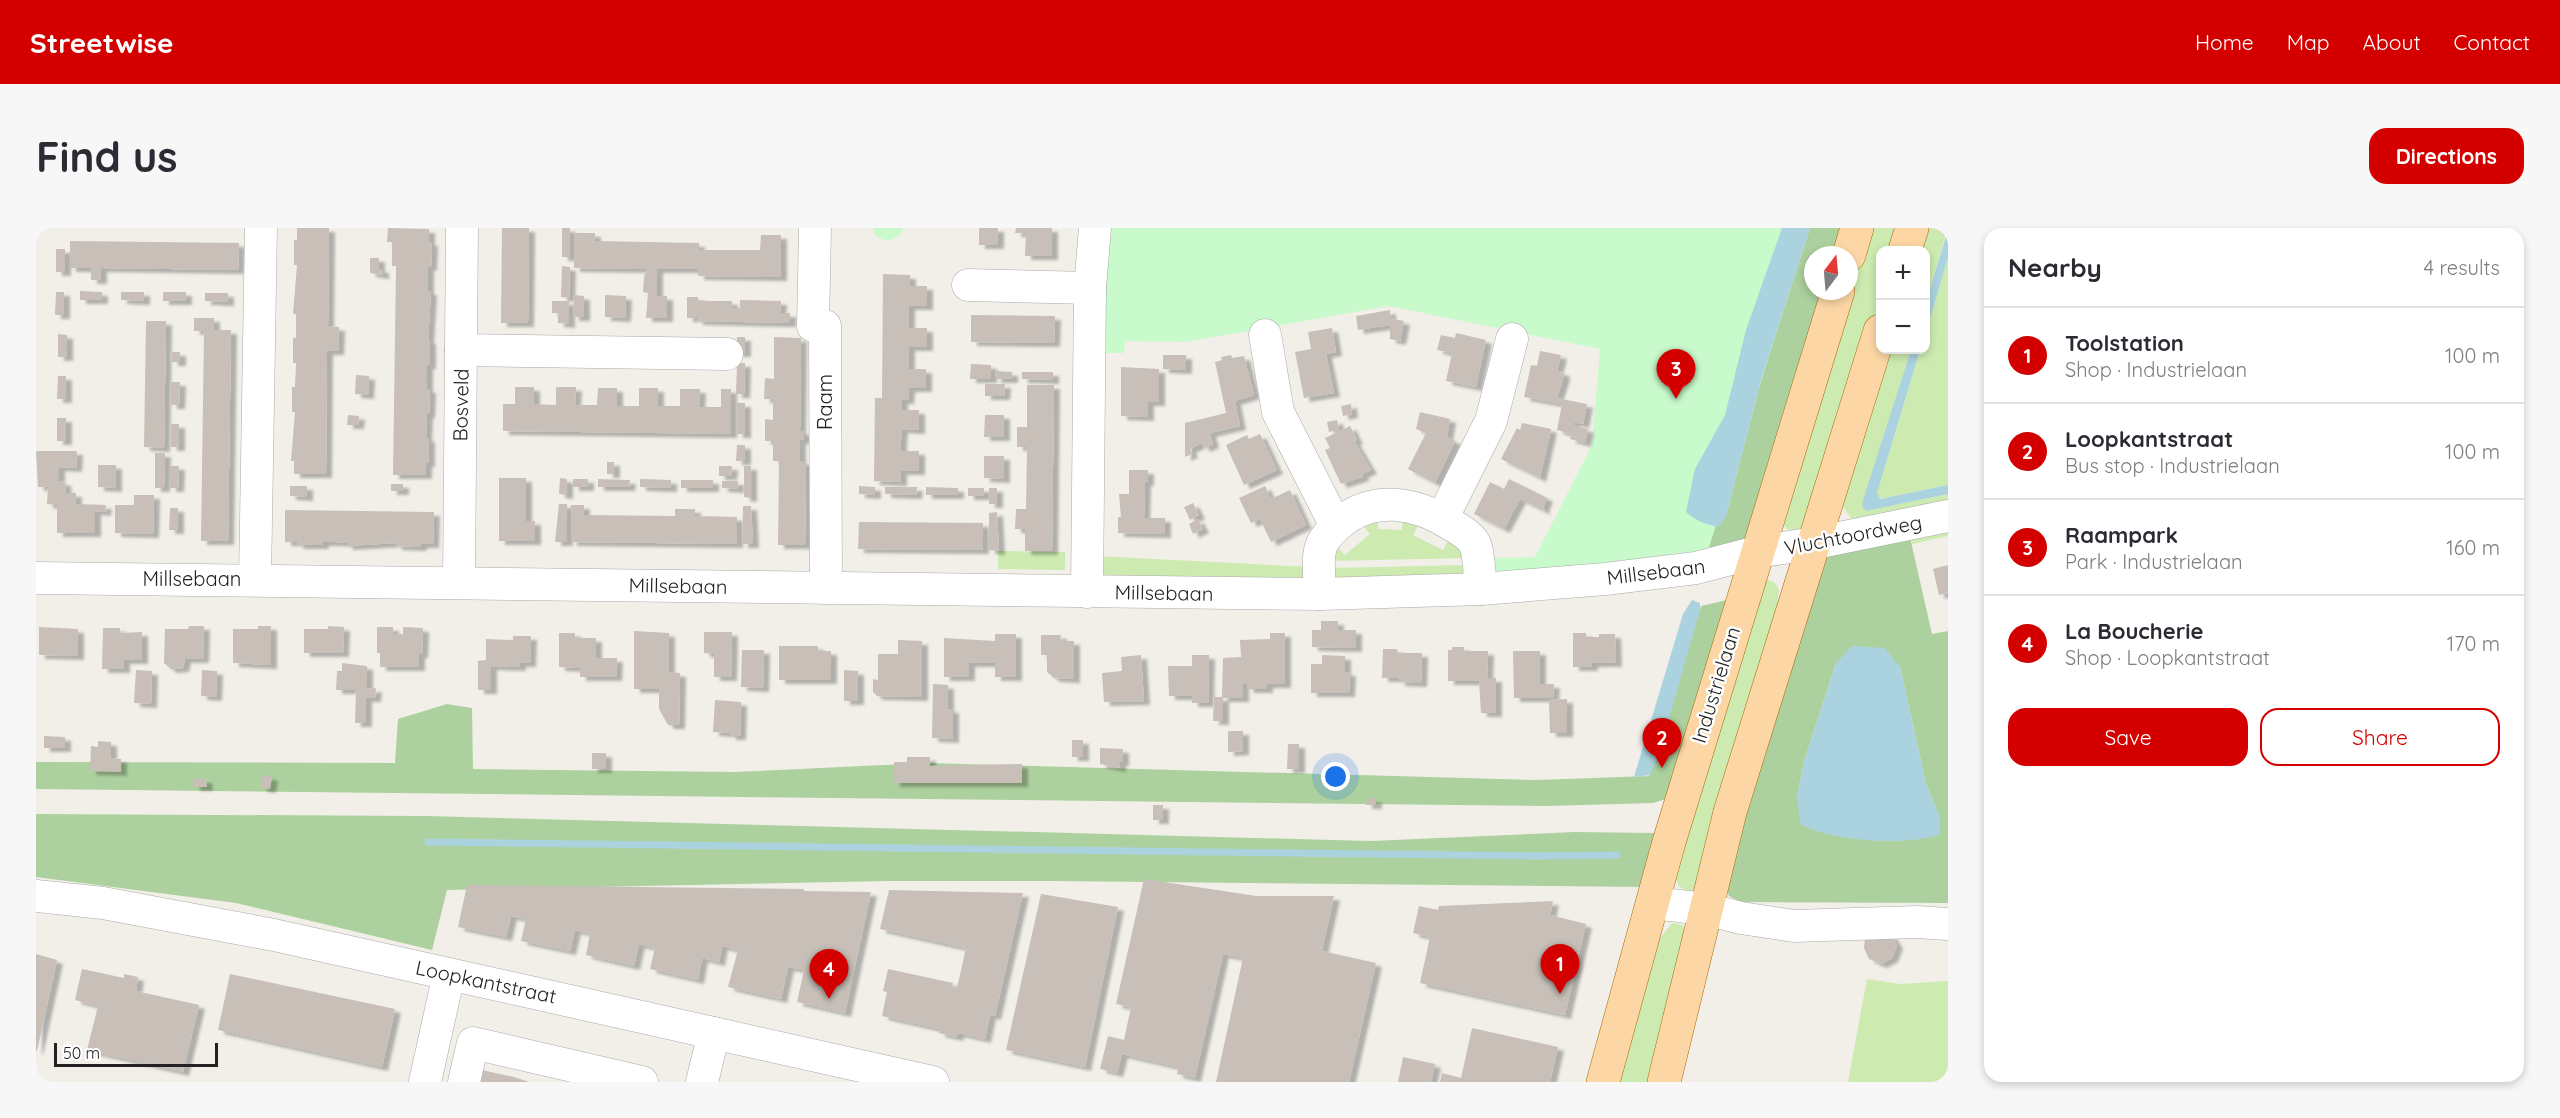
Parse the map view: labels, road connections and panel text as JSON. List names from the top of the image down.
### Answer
{
  "streets": {
    "main road": ["Industrielaan"],
    "street": [
      "Raam",
      "Bosveld",
      "Vluchtoordweg",
      "Millsebaan",
      "Loopkantstraat"
    ]
  },
  "crossings": [
    ["Raam", "Millsebaan"],
    ["Bosveld", "Millsebaan"],
    ["Vluchtoordweg", "Millsebaan"],
    ["Vluchtoordweg", "Industrielaan"],
    ["Millsebaan", "Industrielaan"]
  ],
  "scale_bar": "50 m",
  "north": "top",
  "page": {
    "header": "Streetwise",
    "nav": [
      "Home",
      "Map",
      "About",
      "Contact"
    ],
    "buttons": [
      "Directions",
      ["Save", "Share"]
    ],
    "title": "Find us",
    "heading": ["Nearby", "4 results"],
    "map_buttons": ["+", "−"],
    "list": [
      {
        "mark": "1",
        "name": "Toolstation",
        "note": "Shop · Industrielaan",
        "value": "100 m"
      },
      {
        "mark": "2",
        "name": "Loopkantstraat",
        "note": "Bus stop · Industrielaan",
        "value": "100 m"
      },
      {
        "mark": "3",
        "name": "Raampark",
        "note": "Park · Industrielaan",
        "value": "160 m"
      },
      {
        "mark": "4",
        "name": "La Boucherie",
        "note": "Shop · Loopkantstraat",
        "value": "170 m"
      }
    ],
    "pins": [
      "3",
      "2",
      "1",
      "4"
    ],
    "scale": "50 m"
  }
}
